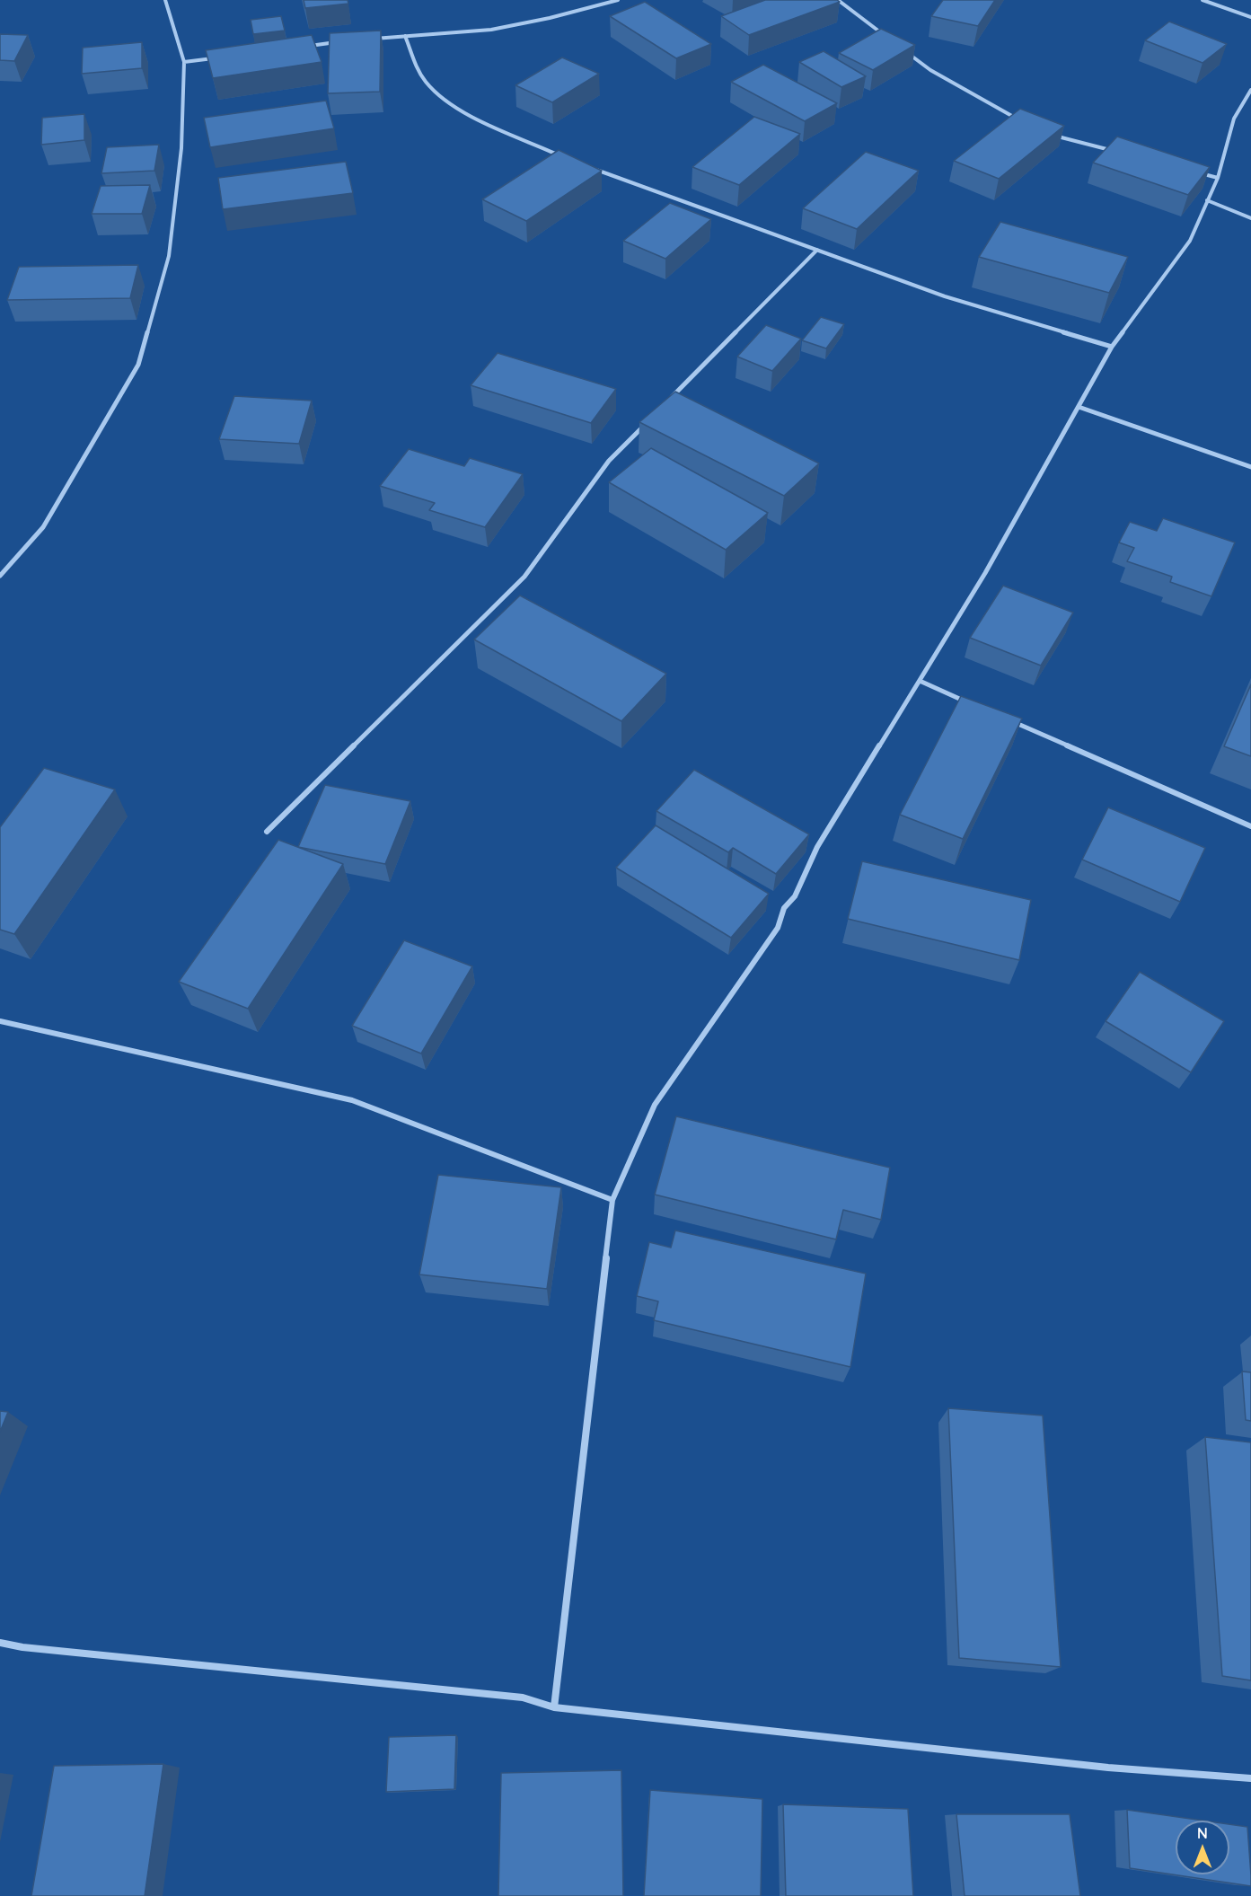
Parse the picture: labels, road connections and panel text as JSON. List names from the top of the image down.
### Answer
{
  "north": "top"
}
